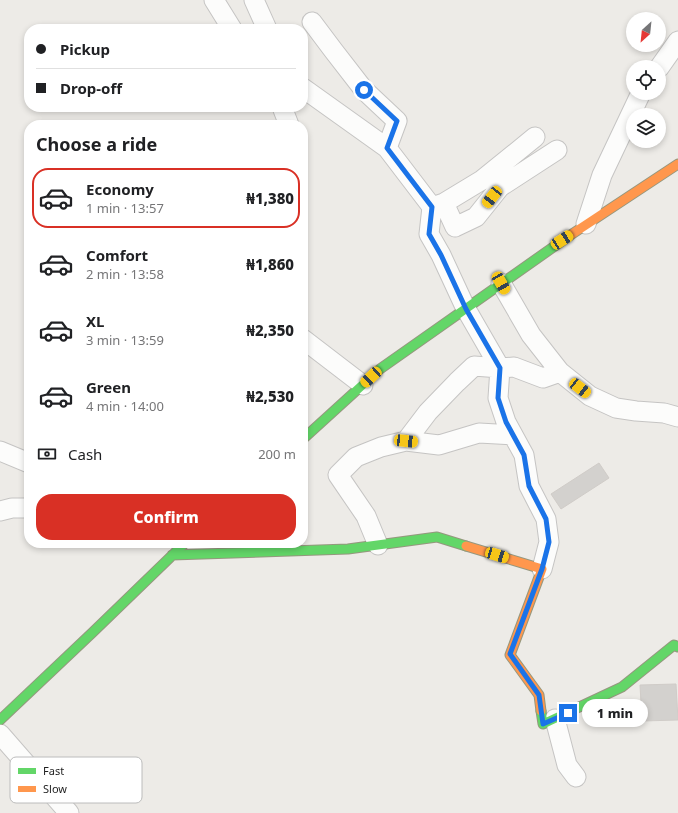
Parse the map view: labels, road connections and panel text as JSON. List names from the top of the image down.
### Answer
{
  "legend": ["Fast", "Slow"],
  "north": "bottom left",
  "page": {
    "banner": ["Pickup", "Drop-off"],
    "heading": "Choose a ride",
    "list": [
      {
        "name": "Economy",
        "note": "1 min · 13:57",
        "value": "₦1,380"
      },
      {
        "name": "Comfort",
        "note": "2 min · 13:58",
        "value": "₦1,860"
      },
      {
        "name": "XL",
        "note": "3 min · 13:59",
        "value": "₦2,350"
      },
      {
        "name": "Green",
        "note": "4 min · 14:00",
        "value": "₦2,530"
      }
    ],
    "pay": ["Cash", "200 m"],
    "buttons": "Confirm",
    "bubble": "1 min"
  }
}
